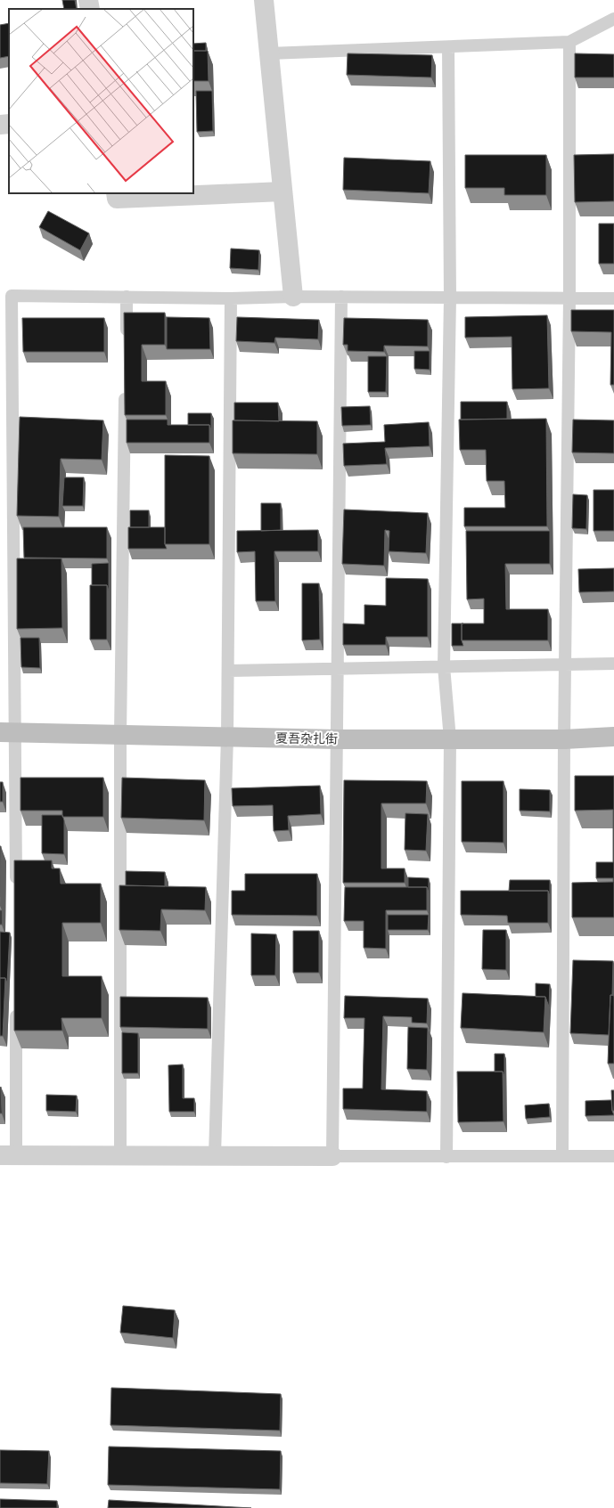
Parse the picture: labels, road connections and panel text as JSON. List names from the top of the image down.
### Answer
{
  "streets": {
    "main road": ["夏吾杂扎街"]
  }
}
